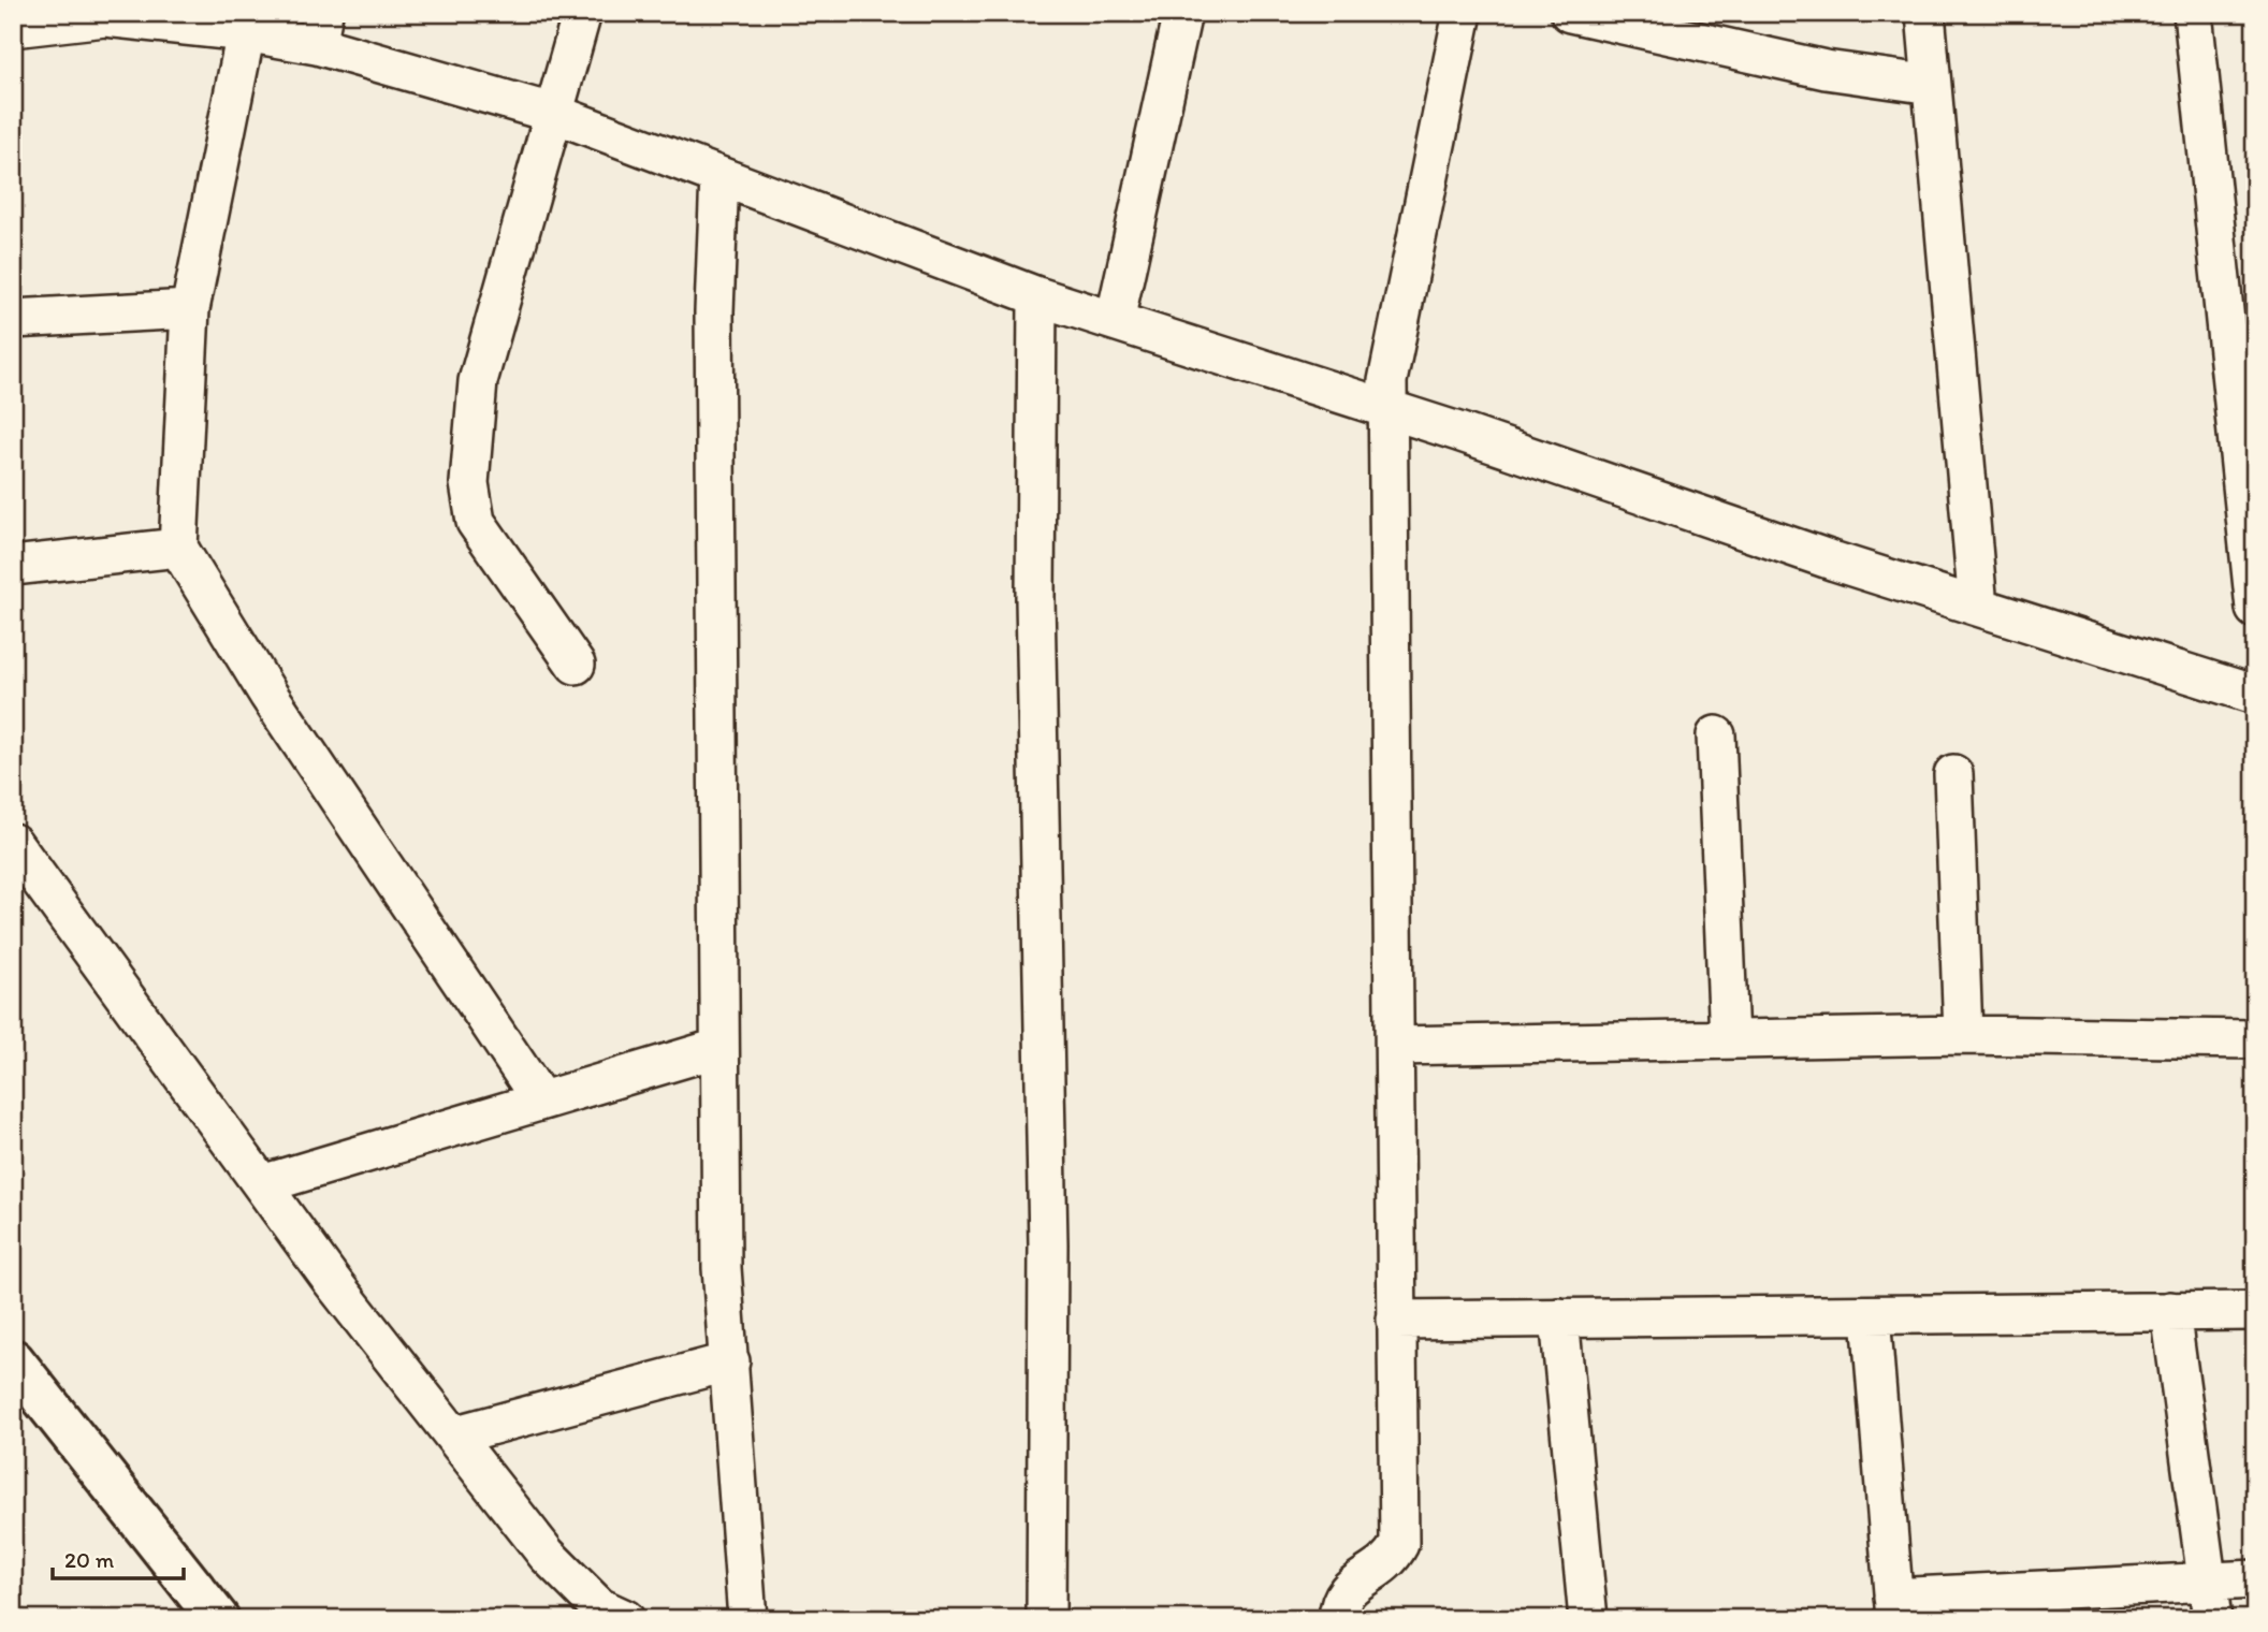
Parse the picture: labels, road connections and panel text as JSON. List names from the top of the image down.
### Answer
{
  "scale_bar": "20 m"
}
